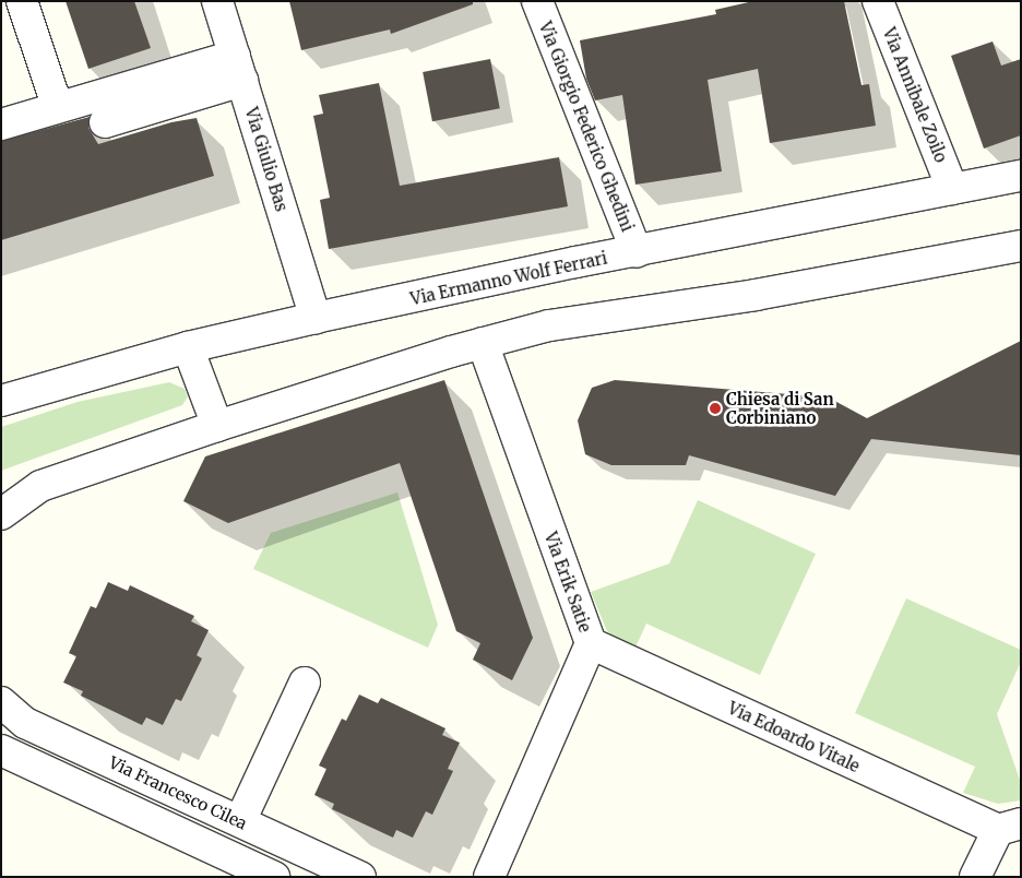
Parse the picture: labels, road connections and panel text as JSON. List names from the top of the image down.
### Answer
{
  "streets": {
    "street": [
      "Via Annibale Zoilo",
      "Via Giorgio Federico Ghedini",
      "Via Giulio Bas",
      "Via Ermanno Wolf Ferrari",
      "Via Erik Satie",
      "Via Edoardo Vitale",
      "Via Francesco Cilea"
    ]
  },
  "crossings": [
    ["Via Annibale Zoilo", "Via Ermanno Wolf Ferrari"],
    ["Via Giorgio Federico Ghedini", "Via Ermanno Wolf Ferrari"],
    ["Via Giulio Bas", "Via Ermanno Wolf Ferrari"],
    ["Via Erik Satie", "Via Edoardo Vitale"]
  ],
  "places": ["Chiesa di San Corbiniano"]
}
